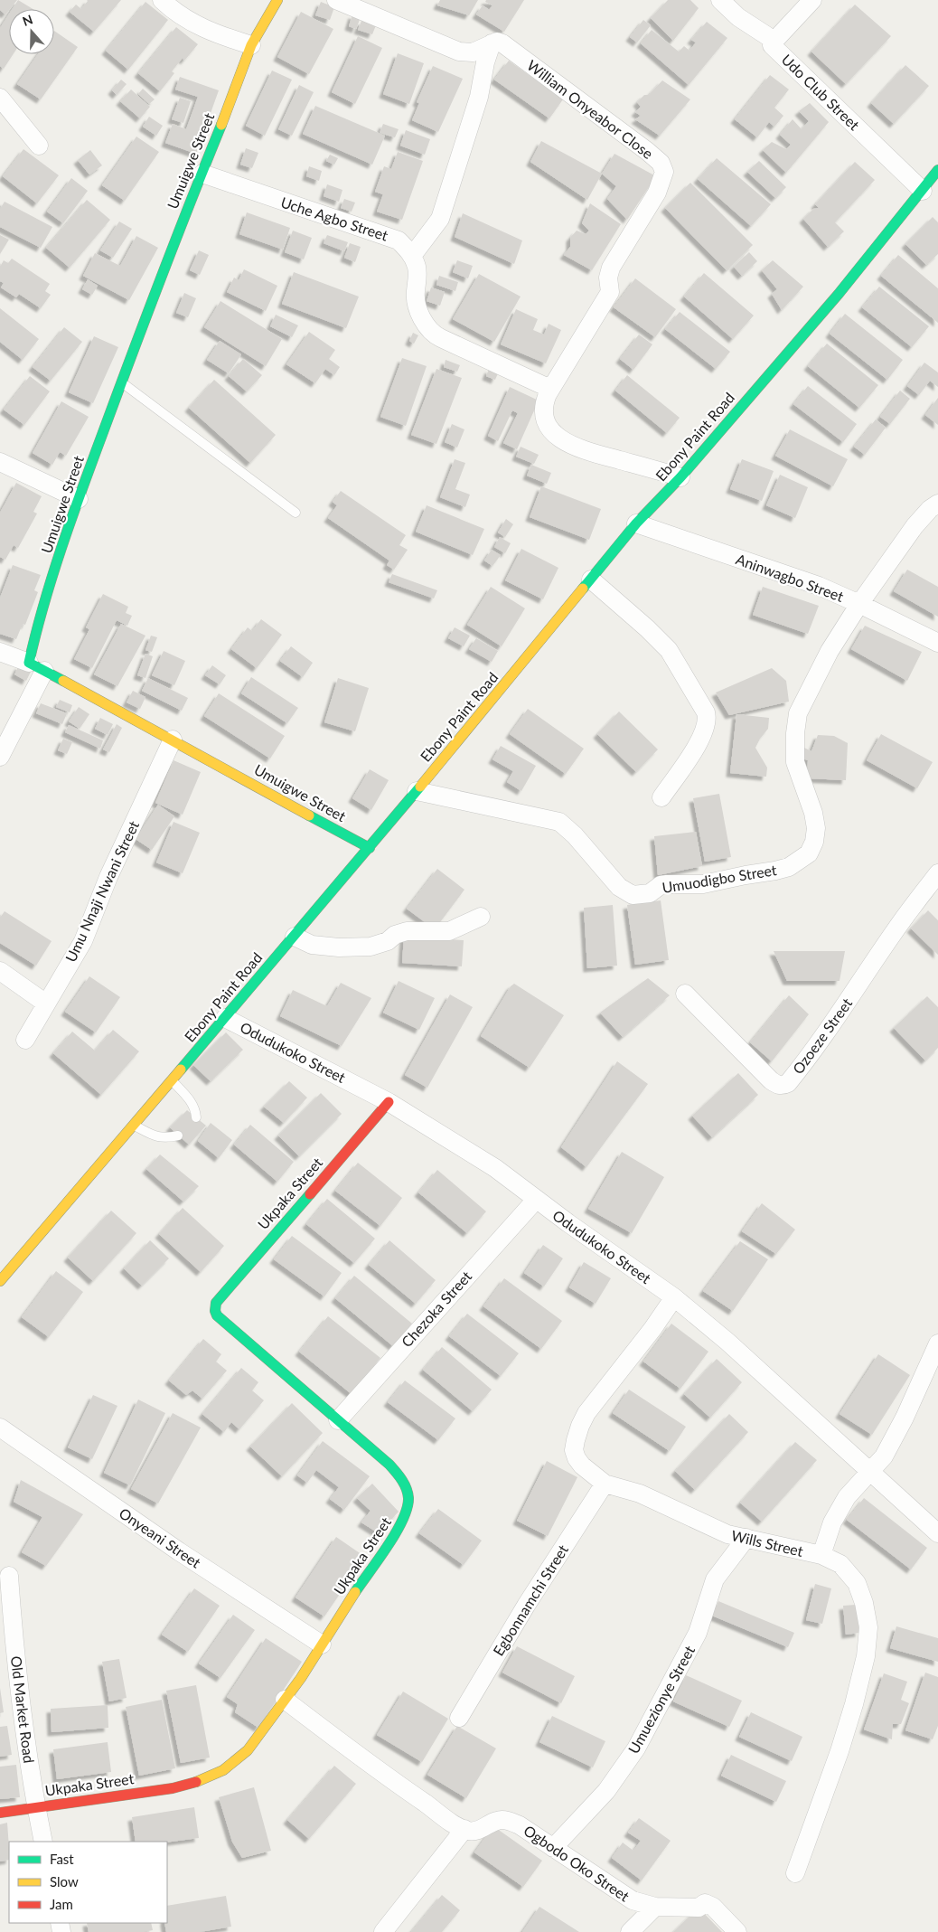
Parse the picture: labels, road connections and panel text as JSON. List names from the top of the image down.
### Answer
{
  "streets": {
    "street": [
      "Udo Club Street",
      "William Onyeabor Close",
      "Umuigwe Street",
      "Uche Agbo Street",
      "Ebony Paint Road",
      "Aninwagbo Street",
      "Umuodigbo Street",
      "Umu Nnaji Nwani Street",
      "Ozoeze Street",
      "Odudukoko Street",
      "Ukpaka Street",
      "Chezoka Street",
      "Onyeani Street",
      "Wills Street",
      "Egbonnamchi Street",
      "Umuezionye Street",
      "Old Market Road",
      "Ogbodo Oko Street"
    ]
  },
  "crossings": [
    ["Udo Club Street", "Ebony Paint Road"],
    ["William Onyeabor Close", "Ebony Paint Road"],
    ["Umuigwe Street", "Uche Agbo Street"],
    ["Umuigwe Street", "Ebony Paint Road"],
    ["Umuigwe Street", "Umu Nnaji Nwani Street"],
    ["Ebony Paint Road", "Aninwagbo Street"],
    ["Ebony Paint Road", "Umuodigbo Street"],
    ["Ebony Paint Road", "Odudukoko Street"],
    ["Aninwagbo Street", "Umuodigbo Street"],
    ["Odudukoko Street", "Ukpaka Street"],
    ["Odudukoko Street", "Chezoka Street"],
    ["Odudukoko Street", "Wills Street"],
    ["Ukpaka Street", "Chezoka Street"],
    ["Ukpaka Street", "Onyeani Street"],
    ["Ukpaka Street", "Old Market Road"],
    ["Wills Street", "Egbonnamchi Street"],
    ["Wills Street", "Umuezionye Street"],
    ["Umuezionye Street", "Ogbodo Oko Street"]
  ],
  "legend": ["Fast", "Slow", "Jam"],
  "north": "top"
}
